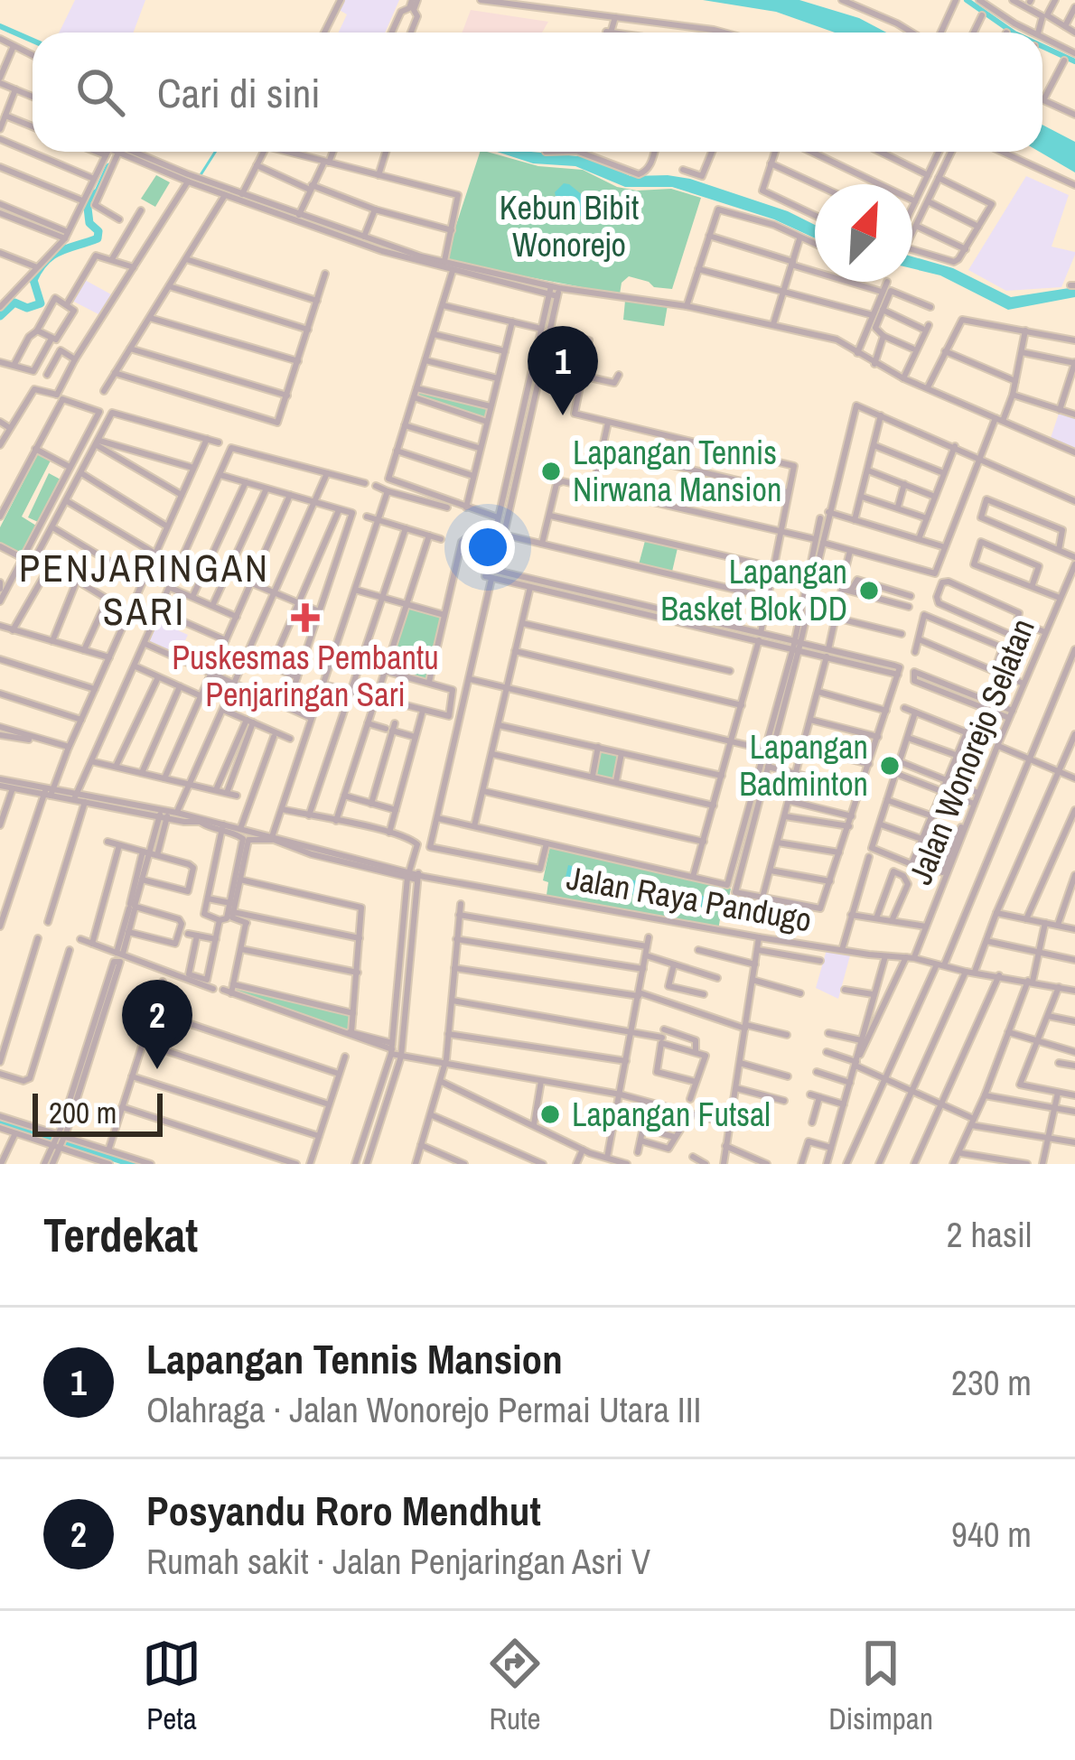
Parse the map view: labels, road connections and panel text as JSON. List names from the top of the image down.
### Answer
{
  "streets": {
    "street": ["Jalan Wonorejo Selatan", "Jalan Raya Pandugo"]
  },
  "crossings": [
    ["Jalan Wonorejo Selatan", "Jalan Raya Pandugo"]
  ],
  "districts": ["PENJARINGAN SARI"],
  "parks": ["Kebun Bibit Wonorejo"],
  "places": {
    "other": [
      "Lapangan Tennis Nirwana Mansion",
      "Lapangan Basket Blok DD",
      "Lapangan Badminton",
      "Lapangan Futsal"
    ],
    "health": ["Puskesmas Pembantu Penjaringan Sari"]
  },
  "scale_bar": "200 m",
  "north": "top right",
  "page": {
    "search": "Cari di sini",
    "pins": ["1", "2"],
    "scale": "200 m",
    "heading": ["Terdekat", "2 hasil"],
    "list": [
      {
        "mark": "1",
        "name": "Lapangan Tennis Mansion",
        "note": "Olahraga · Jalan Wonorejo Permai Utara III",
        "value": "230 m"
      },
      {
        "mark": "2",
        "name": "Posyandu Roro Mendhut",
        "note": "Rumah sakit · Jalan Penjaringan Asri V",
        "value": "940 m"
      }
    ],
    "nav": ["Peta", "Rute", "Disimpan"]
  }
}
